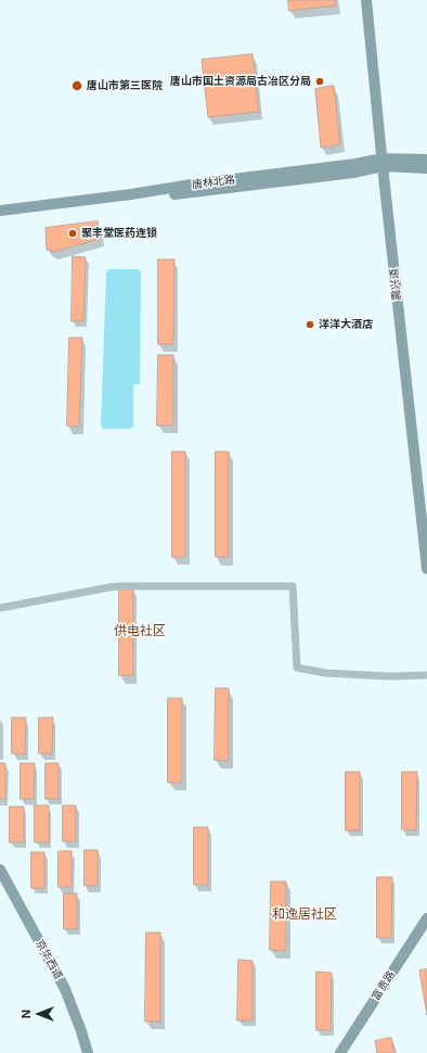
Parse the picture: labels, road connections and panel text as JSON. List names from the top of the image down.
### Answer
{
  "streets": {
    "main road": [
      "唐林北路",
      "震兴道",
      "京华西道",
      "富贵路"
    ]
  },
  "crossings": [
    ["唐林北路", "震兴道"]
  ],
  "districts": ["供电社区", "和逸居社区"],
  "places": [
    "唐山市国土资源局古冶区分局",
    "唐山市第三医院",
    "聚丰堂医药连锁",
    "洋洋大酒店"
  ],
  "north": "left"
}
